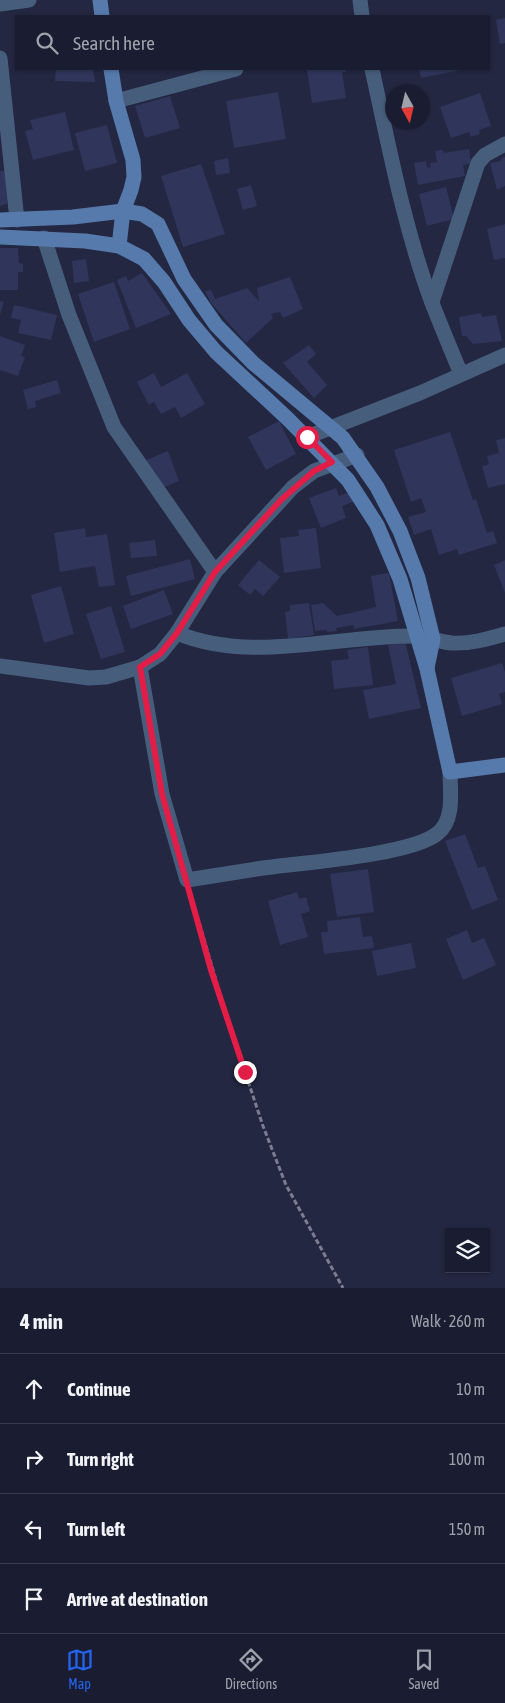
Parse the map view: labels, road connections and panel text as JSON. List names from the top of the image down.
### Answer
{
  "north": "bottom",
  "page": {
    "search": "Search here",
    "heading": ["4 min", "Walk · 260 m"],
    "list": [
      ["Continue", "10 m"],
      ["Turn right", "100 m"],
      ["Turn left", "150 m"],
      "Arrive at destination"
    ],
    "nav": ["Map", "Directions", "Saved"]
  }
}
